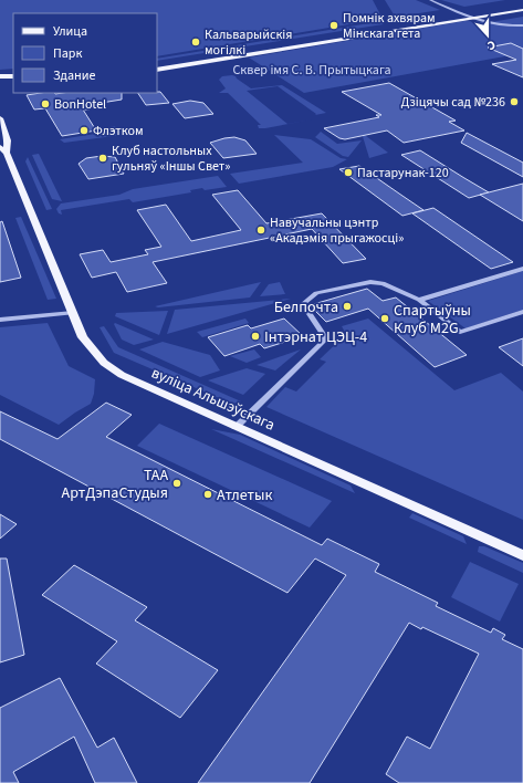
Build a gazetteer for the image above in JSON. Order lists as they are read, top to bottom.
{
  "streets": {
    "main road": ["вуліца Альшэўскага"]
  },
  "parks": ["Сквер імя С. В. Прытыцкага"],
  "places": [
    "Помнік ахвярам Мінскага гета",
    "Кальварыйскія могілкі",
    "Дзіцячы сад №236",
    "BonHotel",
    "Флэтком",
    "Клуб настольных гульняў «Іншы Свет»",
    "Пастарунак-120",
    "Навучальны цэнтр «Акадэмія прыгажосці»",
    "Белпочта",
    "Спартыўны Клуб M2G",
    "Інтэрнат ЦЭЦ-4",
    "ТАА АртДэпаСтудыя",
    "Атлетык"
  ],
  "legend": ["Улица", "Парк", "Здание"],
  "north": "bottom"
}
